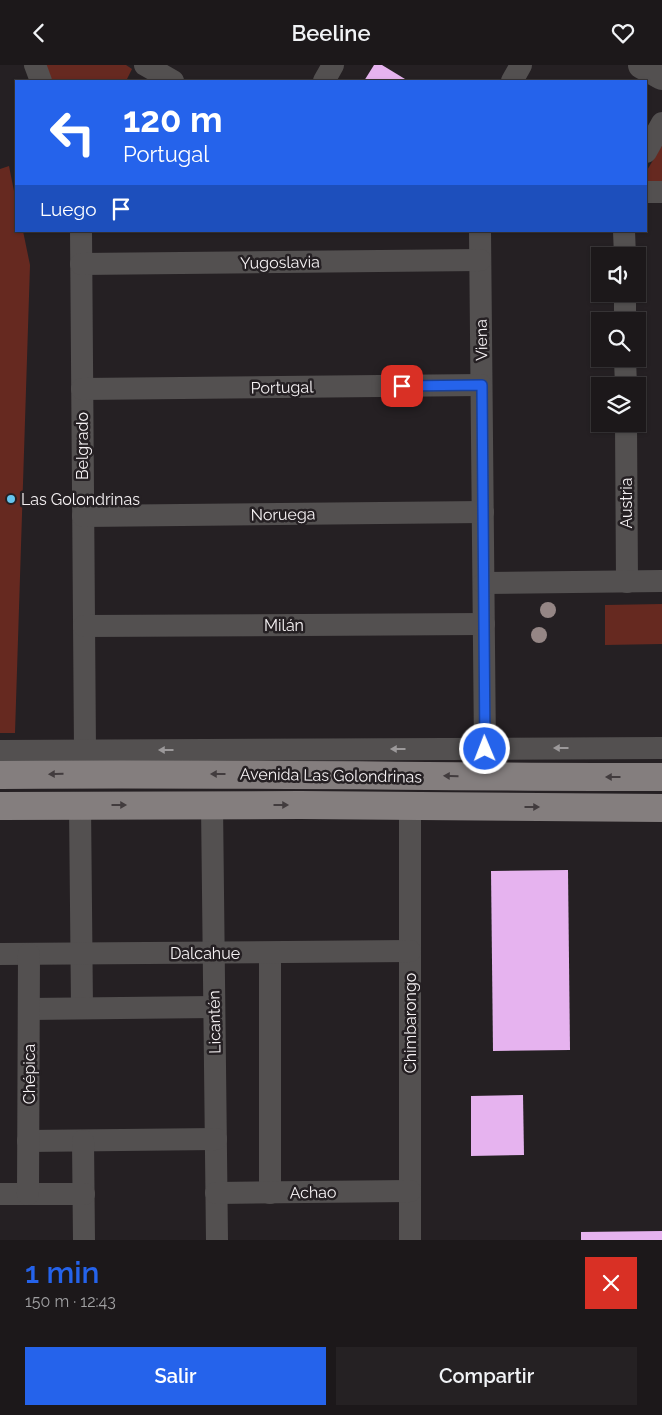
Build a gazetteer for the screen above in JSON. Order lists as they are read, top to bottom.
{
  "streets": {
    "main road": ["Avenida Las Golondrinas"],
    "street": [
      "Yugoslavia",
      "Viena",
      "Portugal",
      "Belgrado",
      "Austria",
      "Noruega",
      "Milán",
      "Dalcahue",
      "Licantén",
      "Chimbarongo",
      "Chépica",
      "Achao"
    ]
  },
  "crossings": [
    ["Yugoslavia", "Viena"],
    ["Yugoslavia", "Belgrado"],
    ["Viena", "Portugal"],
    ["Viena", "Noruega"],
    ["Viena", "Milán"],
    ["Viena", "Avenida Las Golondrinas"],
    ["Portugal", "Belgrado"],
    ["Belgrado", "Noruega"],
    ["Belgrado", "Milán"],
    ["Belgrado", "Avenida Las Golondrinas"],
    ["Avenida Las Golondrinas", "Licantén"],
    ["Avenida Las Golondrinas", "Chimbarongo"],
    ["Dalcahue", "Licantén"],
    ["Dalcahue", "Chimbarongo"],
    ["Dalcahue", "Chépica"],
    ["Licantén", "Achao"],
    ["Chimbarongo", "Achao"]
  ],
  "places": ["Las Golondrinas"],
  "page": {
    "header": "Beeline",
    "turn": ["120 m", "Portugal"],
    "then": "Luego",
    "heading": ["1 min", "150 m · 12:43"],
    "buttons": ["Salir", "Compartir"]
  }
}
